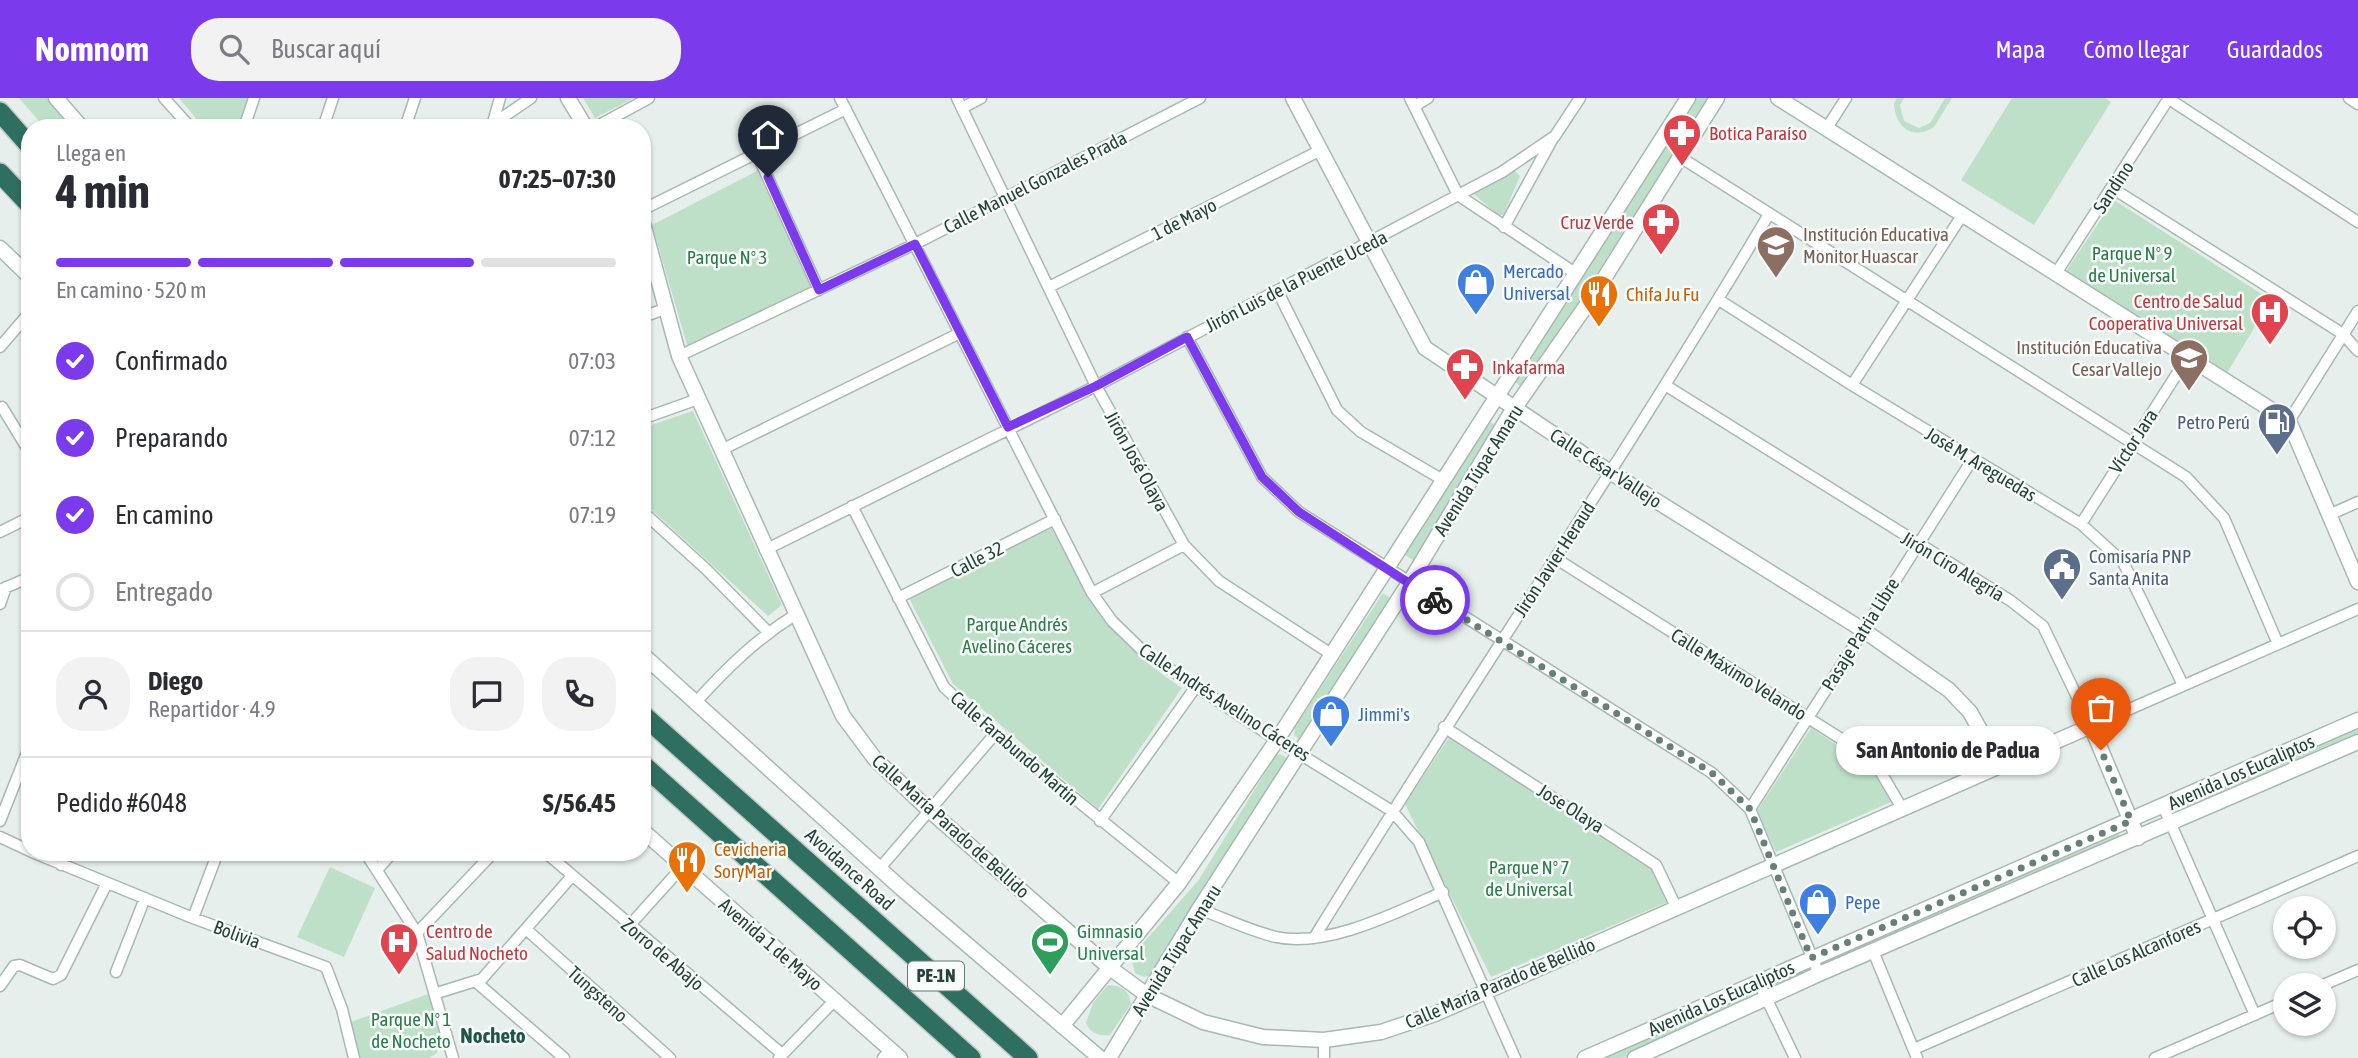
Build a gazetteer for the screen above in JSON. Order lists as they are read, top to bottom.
{
  "streets": {
    "highway": ["Avoidance Road", "PE-1N"],
    "street": [
      "Calle Manuel Gonzales Prada",
      "Sandino",
      "1 de Mayo",
      "Jirón Luis de la Puente Uceda",
      "Víctor Jara",
      "Jirón José Olaya",
      "José M. Areguedas",
      "Calle César Vallejo",
      "Avenida Túpac Amaru",
      "Calle 32",
      "Jirón Javier Heraud",
      "Jirón Ciro Alegría",
      "Pasaje Patria Libre",
      "Calle Máximo Velando",
      "Calle Andrés Avelino Cáceres",
      "Calle Farabundo Martín",
      "Avenida Los Eucaliptos",
      "Jose Olaya",
      "Calle María Parado de Bellido",
      "Bolivia",
      "Avenida 1 de Mayo",
      "Calle Los Alcanfores",
      "Zorro de Abajo",
      "Tungsteno"
    ]
  },
  "crossings": [
    ["Calle Manuel Gonzales Prada", "Jirón José Olaya"],
    ["Calle Manuel Gonzales Prada", "Calle Andrés Avelino Cáceres"],
    ["Calle Manuel Gonzales Prada", "Calle María Parado de Bellido"],
    ["1 de Mayo", "Jirón José Olaya"],
    ["1 de Mayo", "Calle César Vallejo"],
    ["Jirón Luis de la Puente Uceda", "Jirón José Olaya"],
    ["Jirón Luis de la Puente Uceda", "Calle César Vallejo"],
    ["Jirón Luis de la Puente Uceda", "Calle Andrés Avelino Cáceres"],
    ["Jirón Luis de la Puente Uceda", "Calle Farabundo Martín"],
    ["Jirón Luis de la Puente Uceda", "Calle María Parado de Bellido"],
    ["Víctor Jara", "José M. Areguedas"],
    ["Jirón José Olaya", "Avenida Túpac Amaru"],
    ["José M. Areguedas", "Jirón Javier Heraud"],
    ["José M. Areguedas", "Pasaje Patria Libre"],
    ["José M. Areguedas", "Calle María Parado de Bellido"],
    ["Calle César Vallejo", "Avenida Túpac Amaru"],
    ["Calle César Vallejo", "Jirón Javier Heraud"],
    ["Calle César Vallejo", "Pasaje Patria Libre"],
    ["Calle César Vallejo", "Calle María Parado de Bellido"],
    ["Avenida Túpac Amaru", "Calle Andrés Avelino Cáceres"],
    ["Avenida Túpac Amaru", "Calle Farabundo Martín"],
    ["Avenida Túpac Amaru", "Calle María Parado de Bellido"],
    ["Calle 32", "Calle Andrés Avelino Cáceres"],
    ["Calle 32", "Calle Farabundo Martín"],
    ["Jirón Javier Heraud", "Jirón Ciro Alegría"],
    ["Jirón Javier Heraud", "Calle Máximo Velando"],
    ["Jirón Javier Heraud", "Calle Andrés Avelino Cáceres"],
    ["Jirón Javier Heraud", "Jose Olaya"],
    ["Jirón Ciro Alegría", "Pasaje Patria Libre"],
    ["Jirón Ciro Alegría", "Avenida Los Eucaliptos"],
    ["Jirón Ciro Alegría", "Calle María Parado de Bellido"],
    ["Pasaje Patria Libre", "Calle Máximo Velando"],
    ["Calle Máximo Velando", "Calle María Parado de Bellido"],
    ["Calle Andrés Avelino Cáceres", "Calle María Parado de Bellido"],
    ["Jose Olaya", "Calle María Parado de Bellido"]
  ],
  "districts": ["Nocheto"],
  "parks": [
    "Parque Nº 9 de Universal",
    "Parque Nº 3",
    "Parque Andrés Avelino Cáceres",
    "Parque Nº 7 de Universal",
    "Parque Nº 1 de Nocheto"
  ],
  "places": {
    "pharmacy": ["Botica Paraíso", "Cruz Verde", "Inkafarma"],
    "school or university": ["Institución Educativa Monitor Huascar", "Institución Educativa Cesar Vallejo"],
    "shop": ["Mercado Universal", "Jimmi's", "Pepe"],
    "restaurant": ["Chifa Ju Fu", "Cevicheria SoryMar"],
    "hospital": ["Centro de Salud Cooperativa Universal", "Centro de Salud Nocheto"],
    "fuel station": ["Petro Perú"],
    "public building": ["Comisaría PNP Santa Anita"],
    "other": ["San Antonio de Padua"],
    "sports": ["Gimnasio Universal"]
  },
  "page": {
    "header": "Nomnom",
    "search": "Buscar aquí",
    "nav": ["Mapa", "Cómo llegar", "Guardados"],
    "heading": ["4 min", "Llega en", "07:25–07:30"],
    "panel": [
      "Diego",
      "Repartidor · 4.9",
      "Pedido #6048",
      "S/56.45"
    ],
    "bar": "En camino · 520 m",
    "list": [
      ["Confirmado", "07:03"],
      ["Preparando", "07:12"],
      ["En camino", "07:19"],
      "Entregado"
    ],
    "bubble": "San Antonio de Padua"
  }
}
